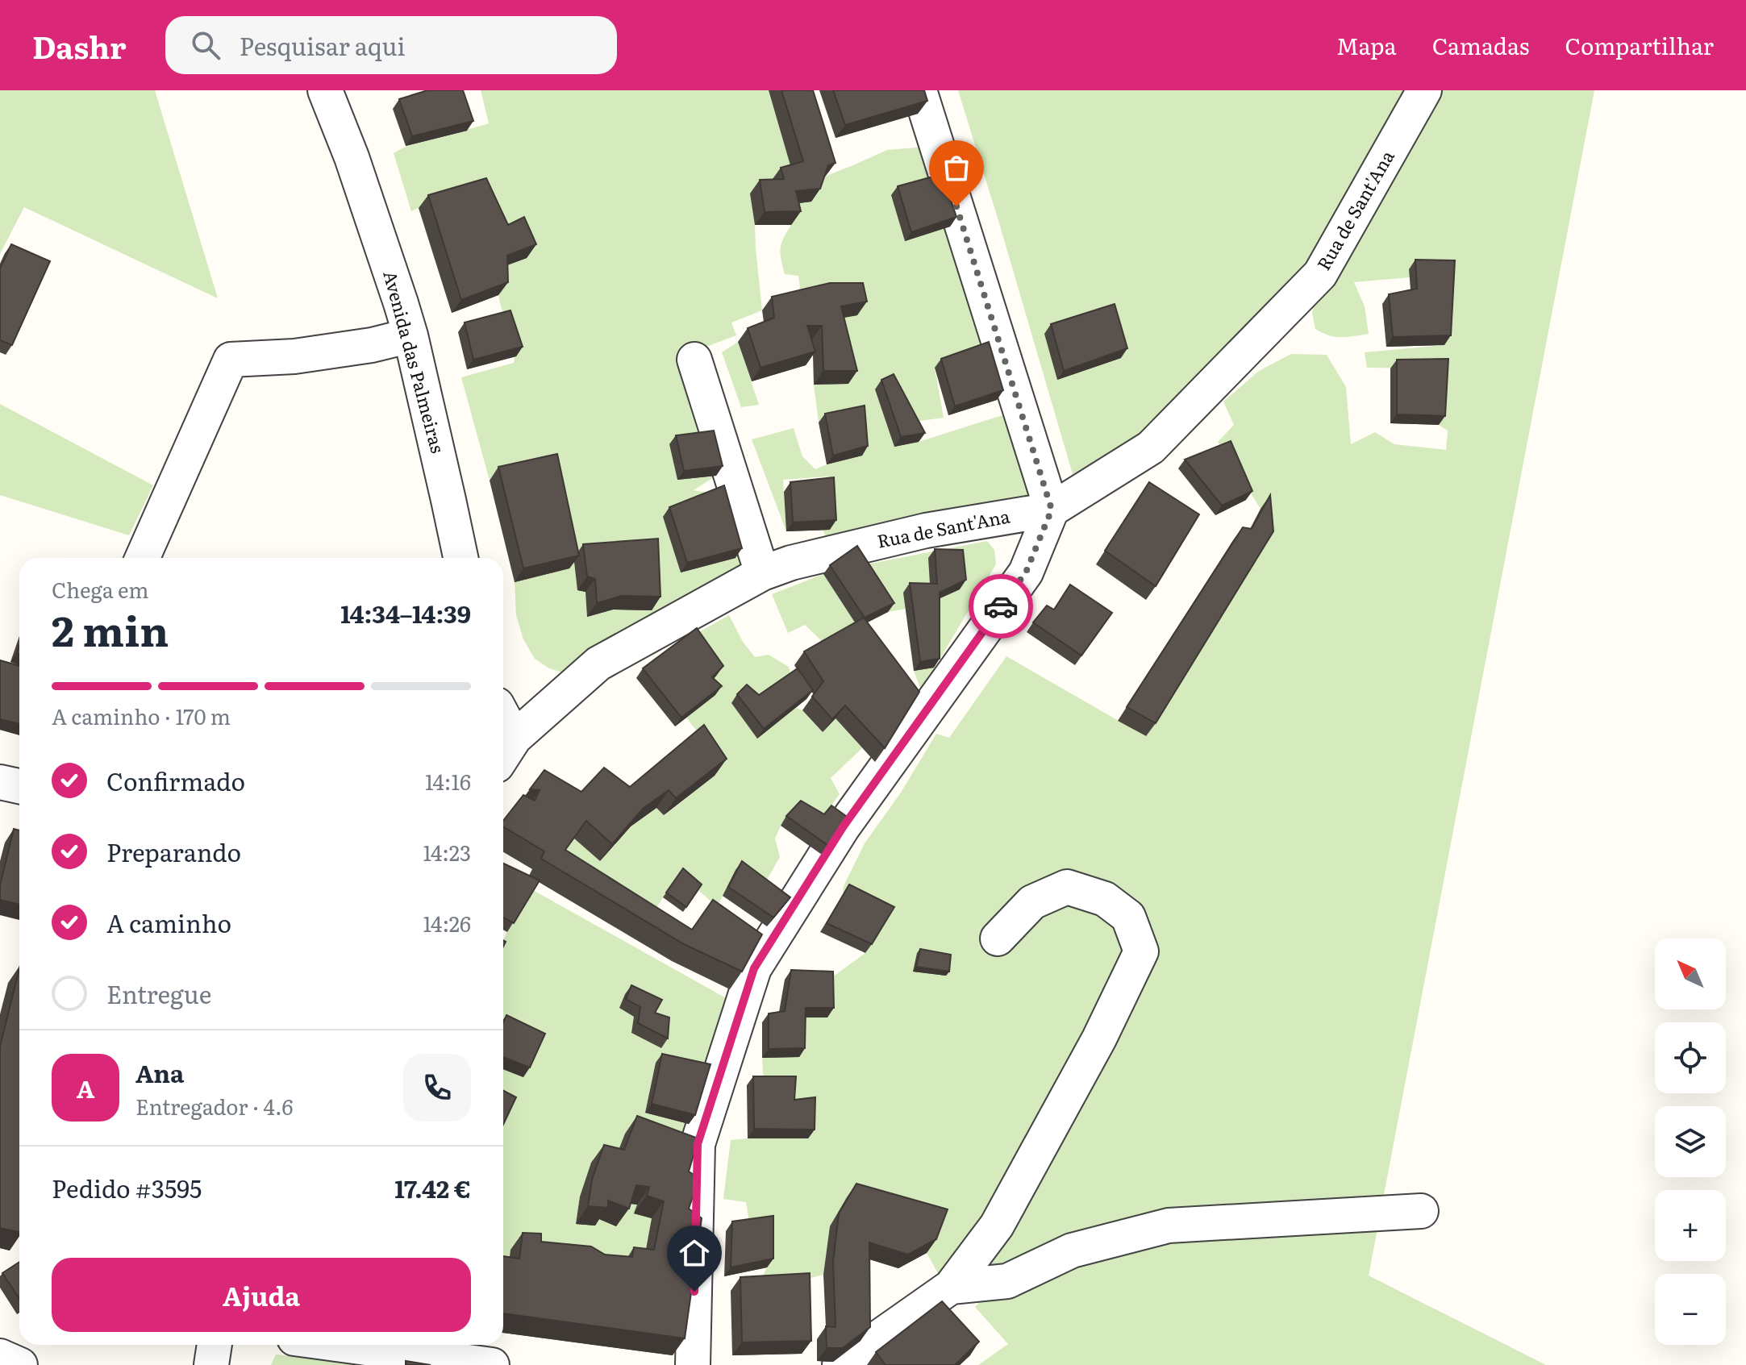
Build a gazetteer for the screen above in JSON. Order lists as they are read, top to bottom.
{
  "streets": {
    "street": ["Rua de Sant'Ana", "Avenida das Palmeiras"]
  },
  "north": "top left",
  "page": {
    "header": "Dashr",
    "search": "Pesquisar aqui",
    "nav": ["Mapa", "Camadas", "Compartilhar"],
    "heading": ["2 min", "Chega em", "14:34–14:39"],
    "panel": [
      "Ana",
      "Entregador · 4.6",
      "Pedido #3595",
      "17.42 €"
    ],
    "bar": "A caminho · 170 m",
    "list": [
      ["Confirmado", "14:16"],
      ["Preparando", "14:23"],
      ["A caminho", "14:26"],
      "Entregue"
    ],
    "map_buttons": ["+", "−"],
    "round": "A",
    "buttons": "Ajuda"
  }
}
